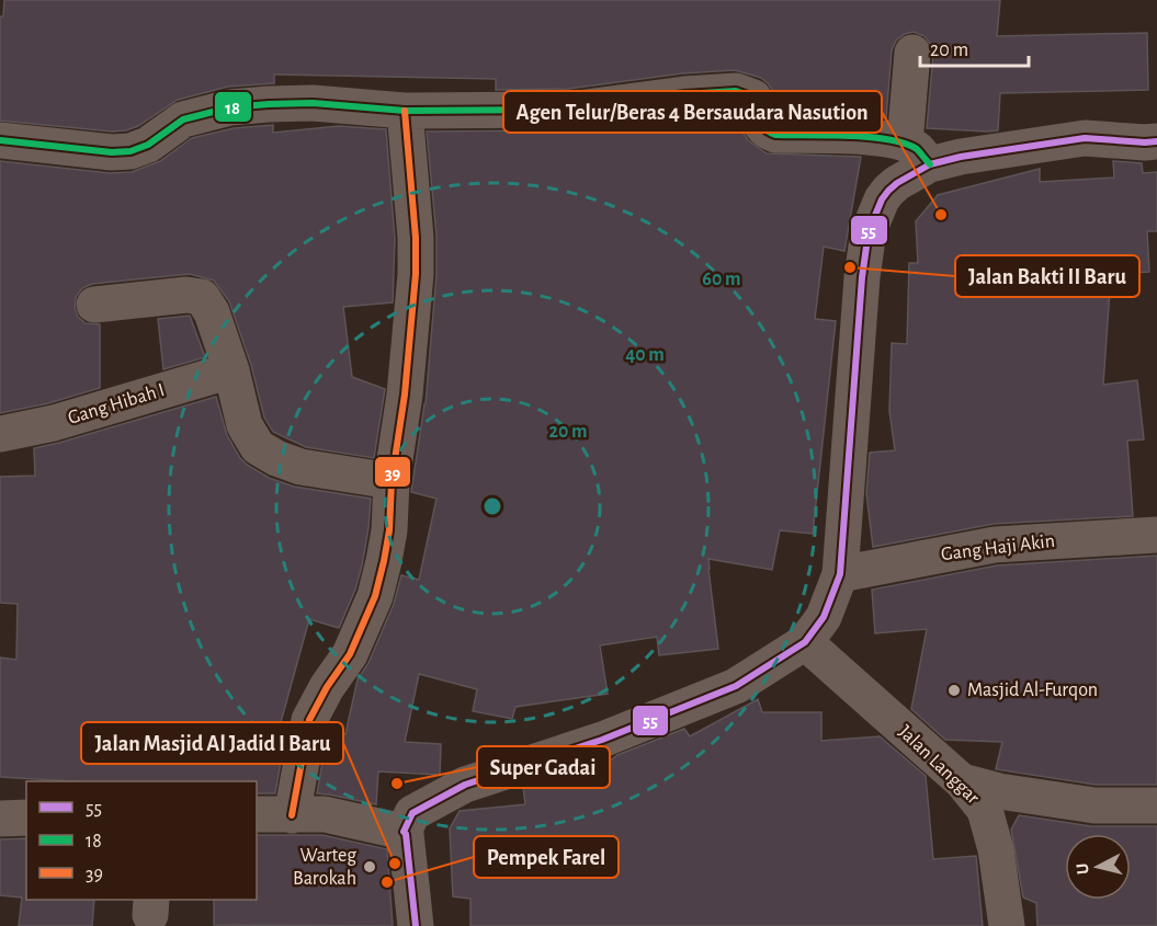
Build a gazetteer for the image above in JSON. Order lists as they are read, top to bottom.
{
  "streets": {
    "street": ["Gang Hibah I", "Gang Haji Akin", "Jalan Langgar"]
  },
  "places": [
    "Agen Telur/Beras 4 Bersaudara Nasution",
    "Jalan Bakti II Baru",
    "Masjid Al-Furqon",
    "Super Gadai",
    "Jalan Masjid Al Jadid I Baru",
    "Warteg Barokah",
    "Pempek Farel"
  ],
  "lines": ["transit line 18", "transit line 39", "transit line 55"],
  "legend": ["55", "18", "39"],
  "scale_bar": "20 m",
  "north": "left",
  "rings": ["60 m", "40 m", "20 m"]
}
